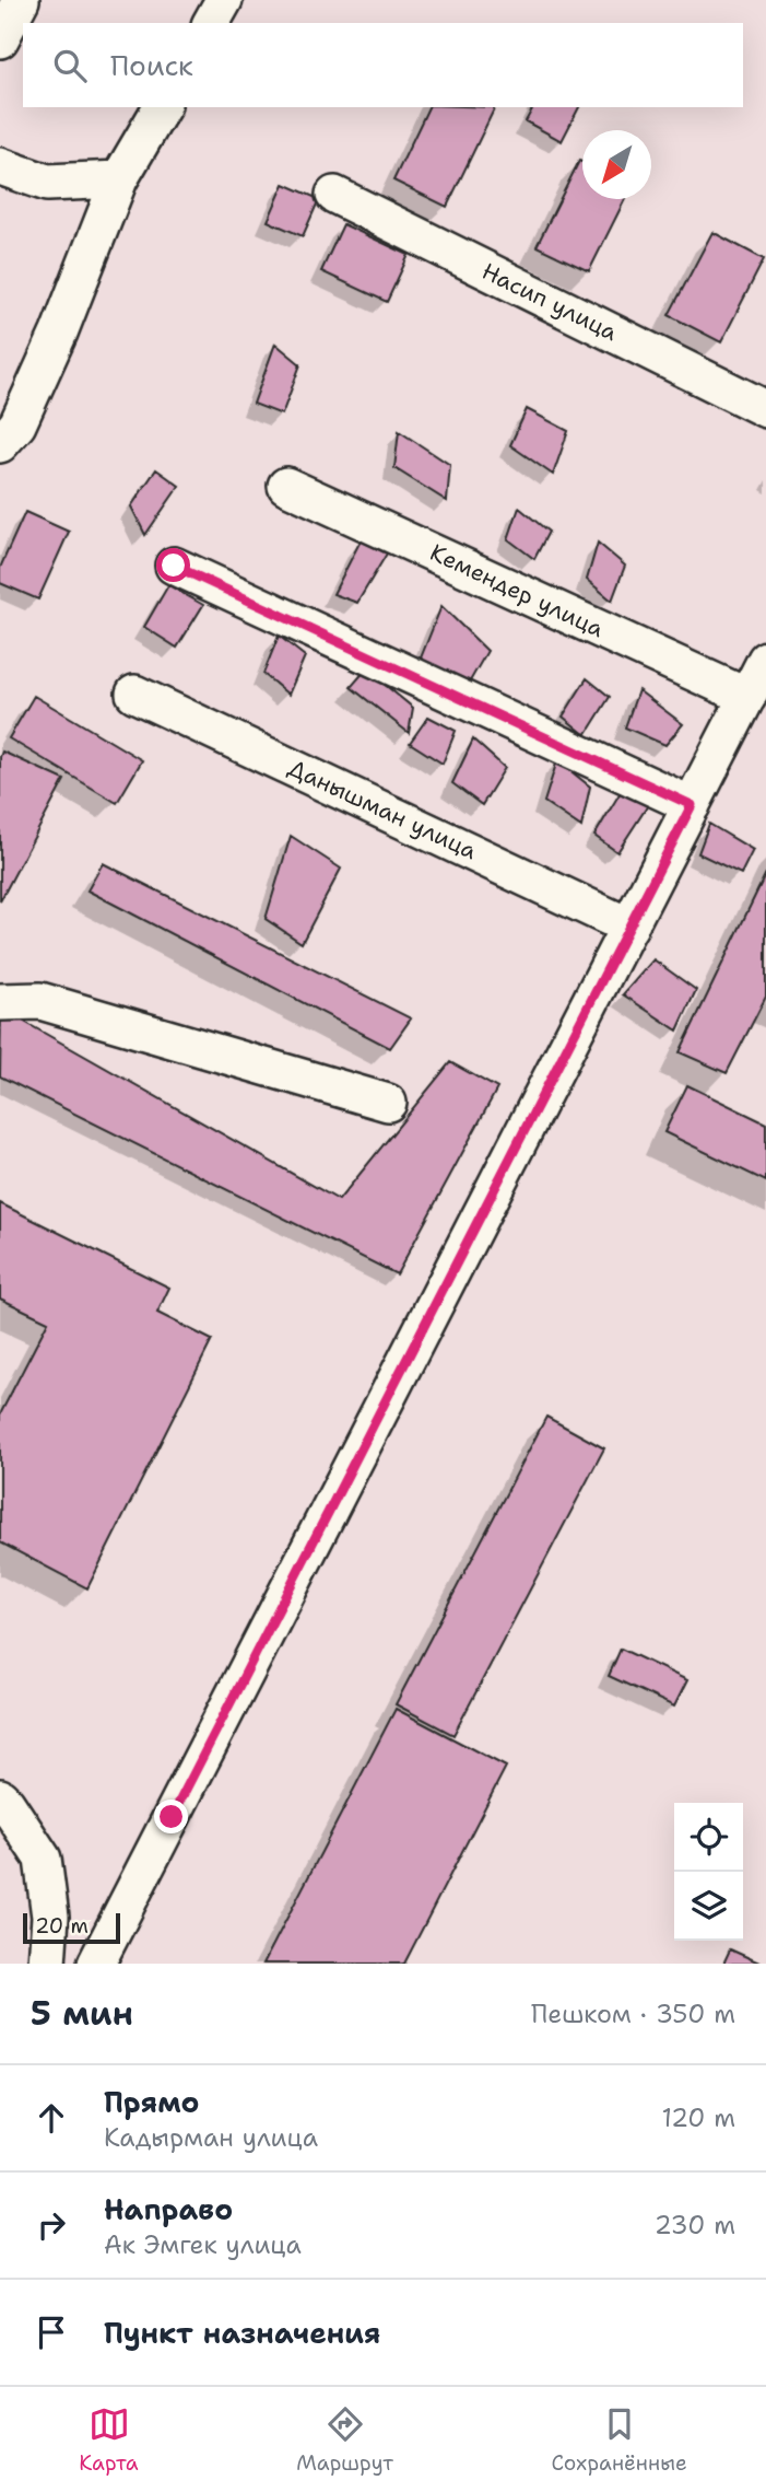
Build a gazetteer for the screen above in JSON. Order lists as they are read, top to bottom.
{
  "streets": {
    "street": ["Насип улица", "Кемендер улица", "Данышман улица"]
  },
  "scale_bar": "20 m",
  "north": "bottom left",
  "page": {
    "search": "Поиск",
    "scale": "20 m",
    "heading": ["5 мин", "Пешком · 350 m"],
    "list": [
      ["Прямо", "Кадырман улица", "120 m"],
      ["Направо", "Ак Эмгек улица", "230 m"],
      "Пункт назначения"
    ],
    "nav": ["Карта", "Маршрут", "Сохранённые"]
  }
}
